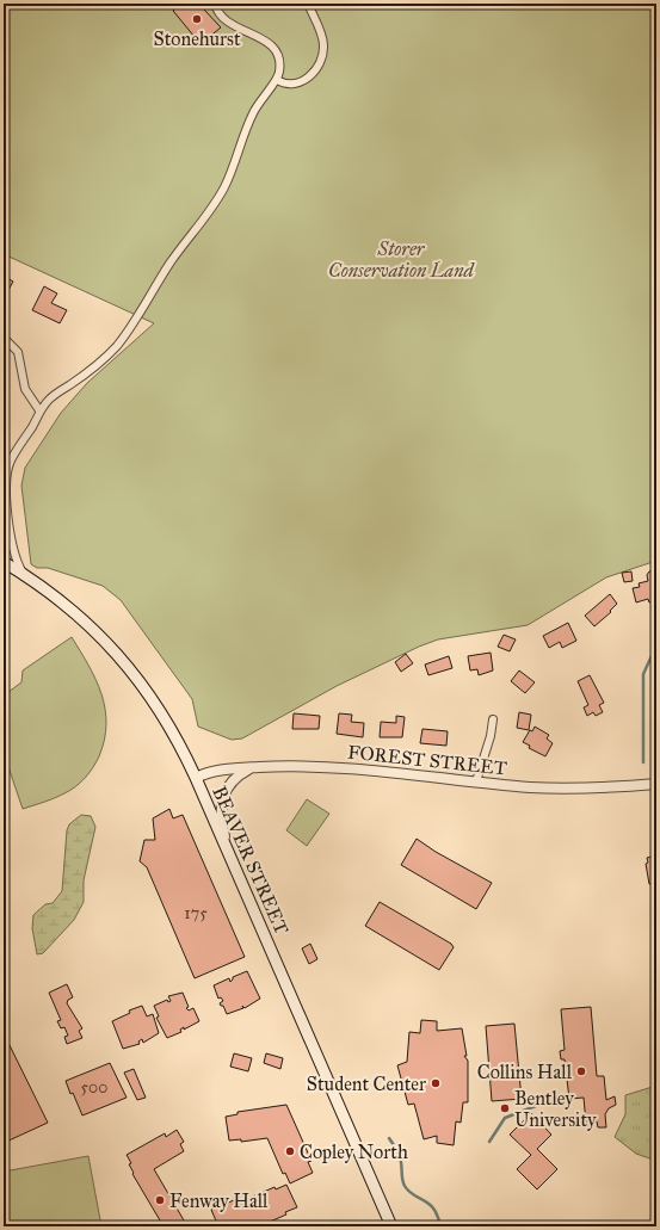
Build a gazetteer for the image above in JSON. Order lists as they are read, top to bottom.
{
  "streets": {
    "main road": ["BEAVER STREET"],
    "street": ["FOREST STREET"]
  },
  "crossings": [
    ["FOREST STREET", "BEAVER STREET"]
  ],
  "parks": ["Storer Conservation Land"],
  "places": [
    "Stonehurst",
    "Collins Hall",
    "Student Center",
    "Bentley University",
    "Copley North",
    "Fenway Hall"
  ],
  "house_numbers": ["175", "500"]
}
